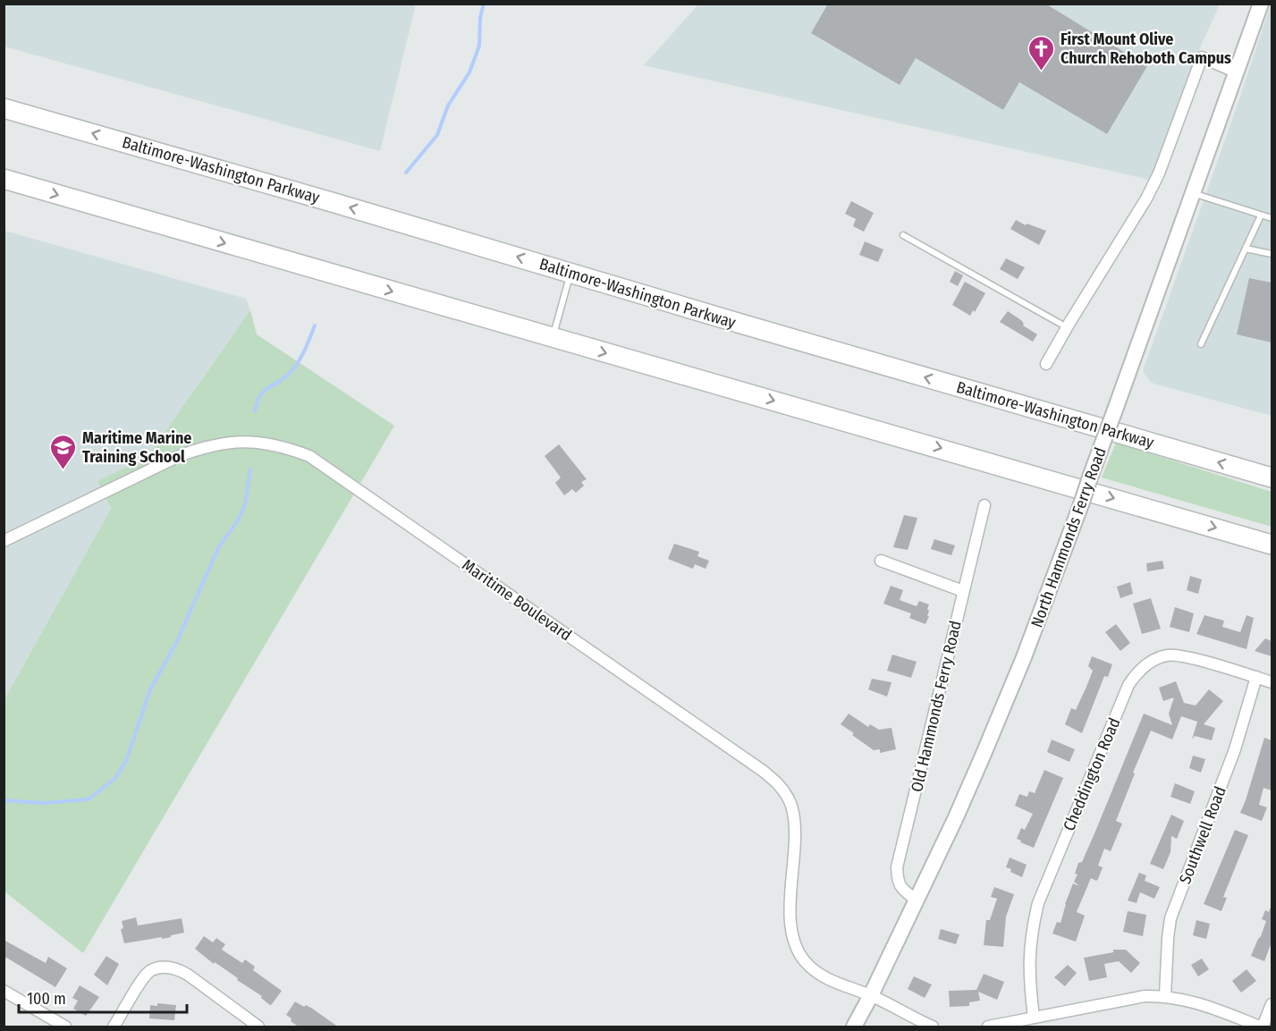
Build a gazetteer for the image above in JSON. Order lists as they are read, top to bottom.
{
  "streets": {
    "highway": ["Baltimore-Washington Parkway"],
    "street": [
      "North Hammonds Ferry Road",
      "Maritime Boulevard",
      "Old Hammonds Ferry Road",
      "Cheddington Road",
      "Southwell Road"
    ]
  },
  "crossings": [
    ["North Hammonds Ferry Road", "Maritime Boulevard"],
    ["North Hammonds Ferry Road", "Old Hammonds Ferry Road"],
    ["Cheddington Road", "Southwell Road"]
  ],
  "places": {
    "church": ["First Mount Olive Church Rehoboth Campus"],
    "school or university": ["Maritime Marine Training School"]
  },
  "scale_bar": "100 m"
}
